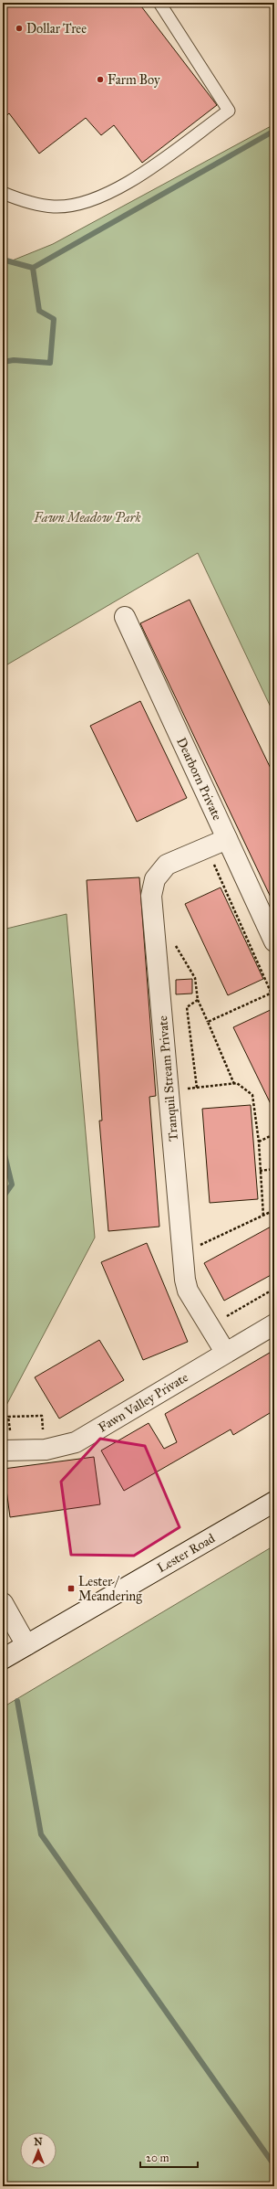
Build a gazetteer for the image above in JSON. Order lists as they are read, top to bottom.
{
  "streets": {
    "street": [
      "Dearborn Private",
      "Tranquil Stream Private",
      "Fawn Valley Private",
      "Lester Road"
    ]
  },
  "crossings": [
    ["Dearborn Private", "Tranquil Stream Private"],
    ["Tranquil Stream Private", "Fawn Valley Private"]
  ],
  "parks": ["Fawn Meadow Park"],
  "places": {
    "other": ["Dollar Tree", "Farm Boy"],
    "transit": ["Lester / Meandering"]
  },
  "scale_bar": "20 m",
  "north": "top"
}
